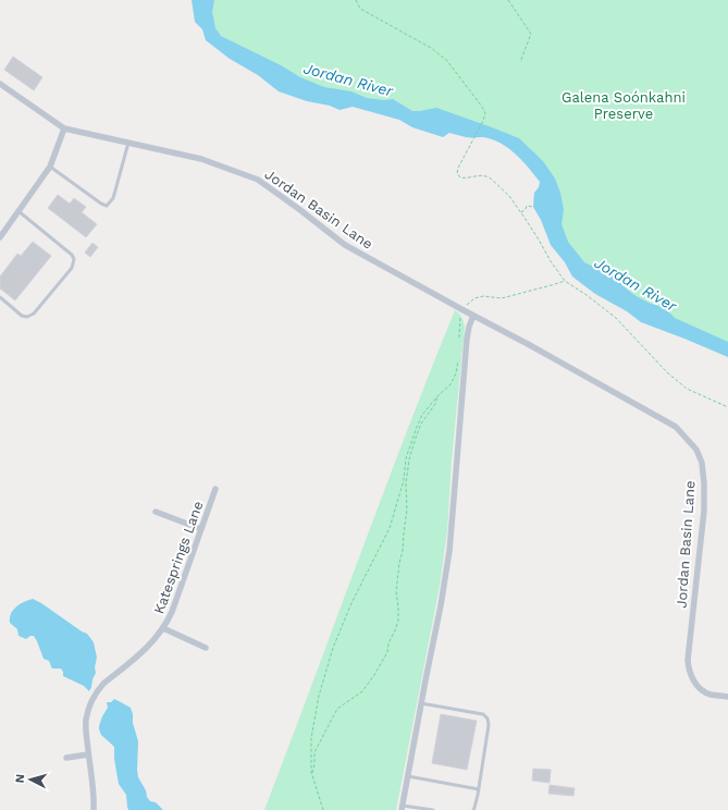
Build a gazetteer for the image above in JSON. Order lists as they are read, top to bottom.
{
  "streets": {
    "street": ["Jordan Basin Lane", "Katesprings Lane"]
  },
  "water": ["Jordan River"],
  "parks": ["Galena Soónkahni Preserve"],
  "north": "left"
}
